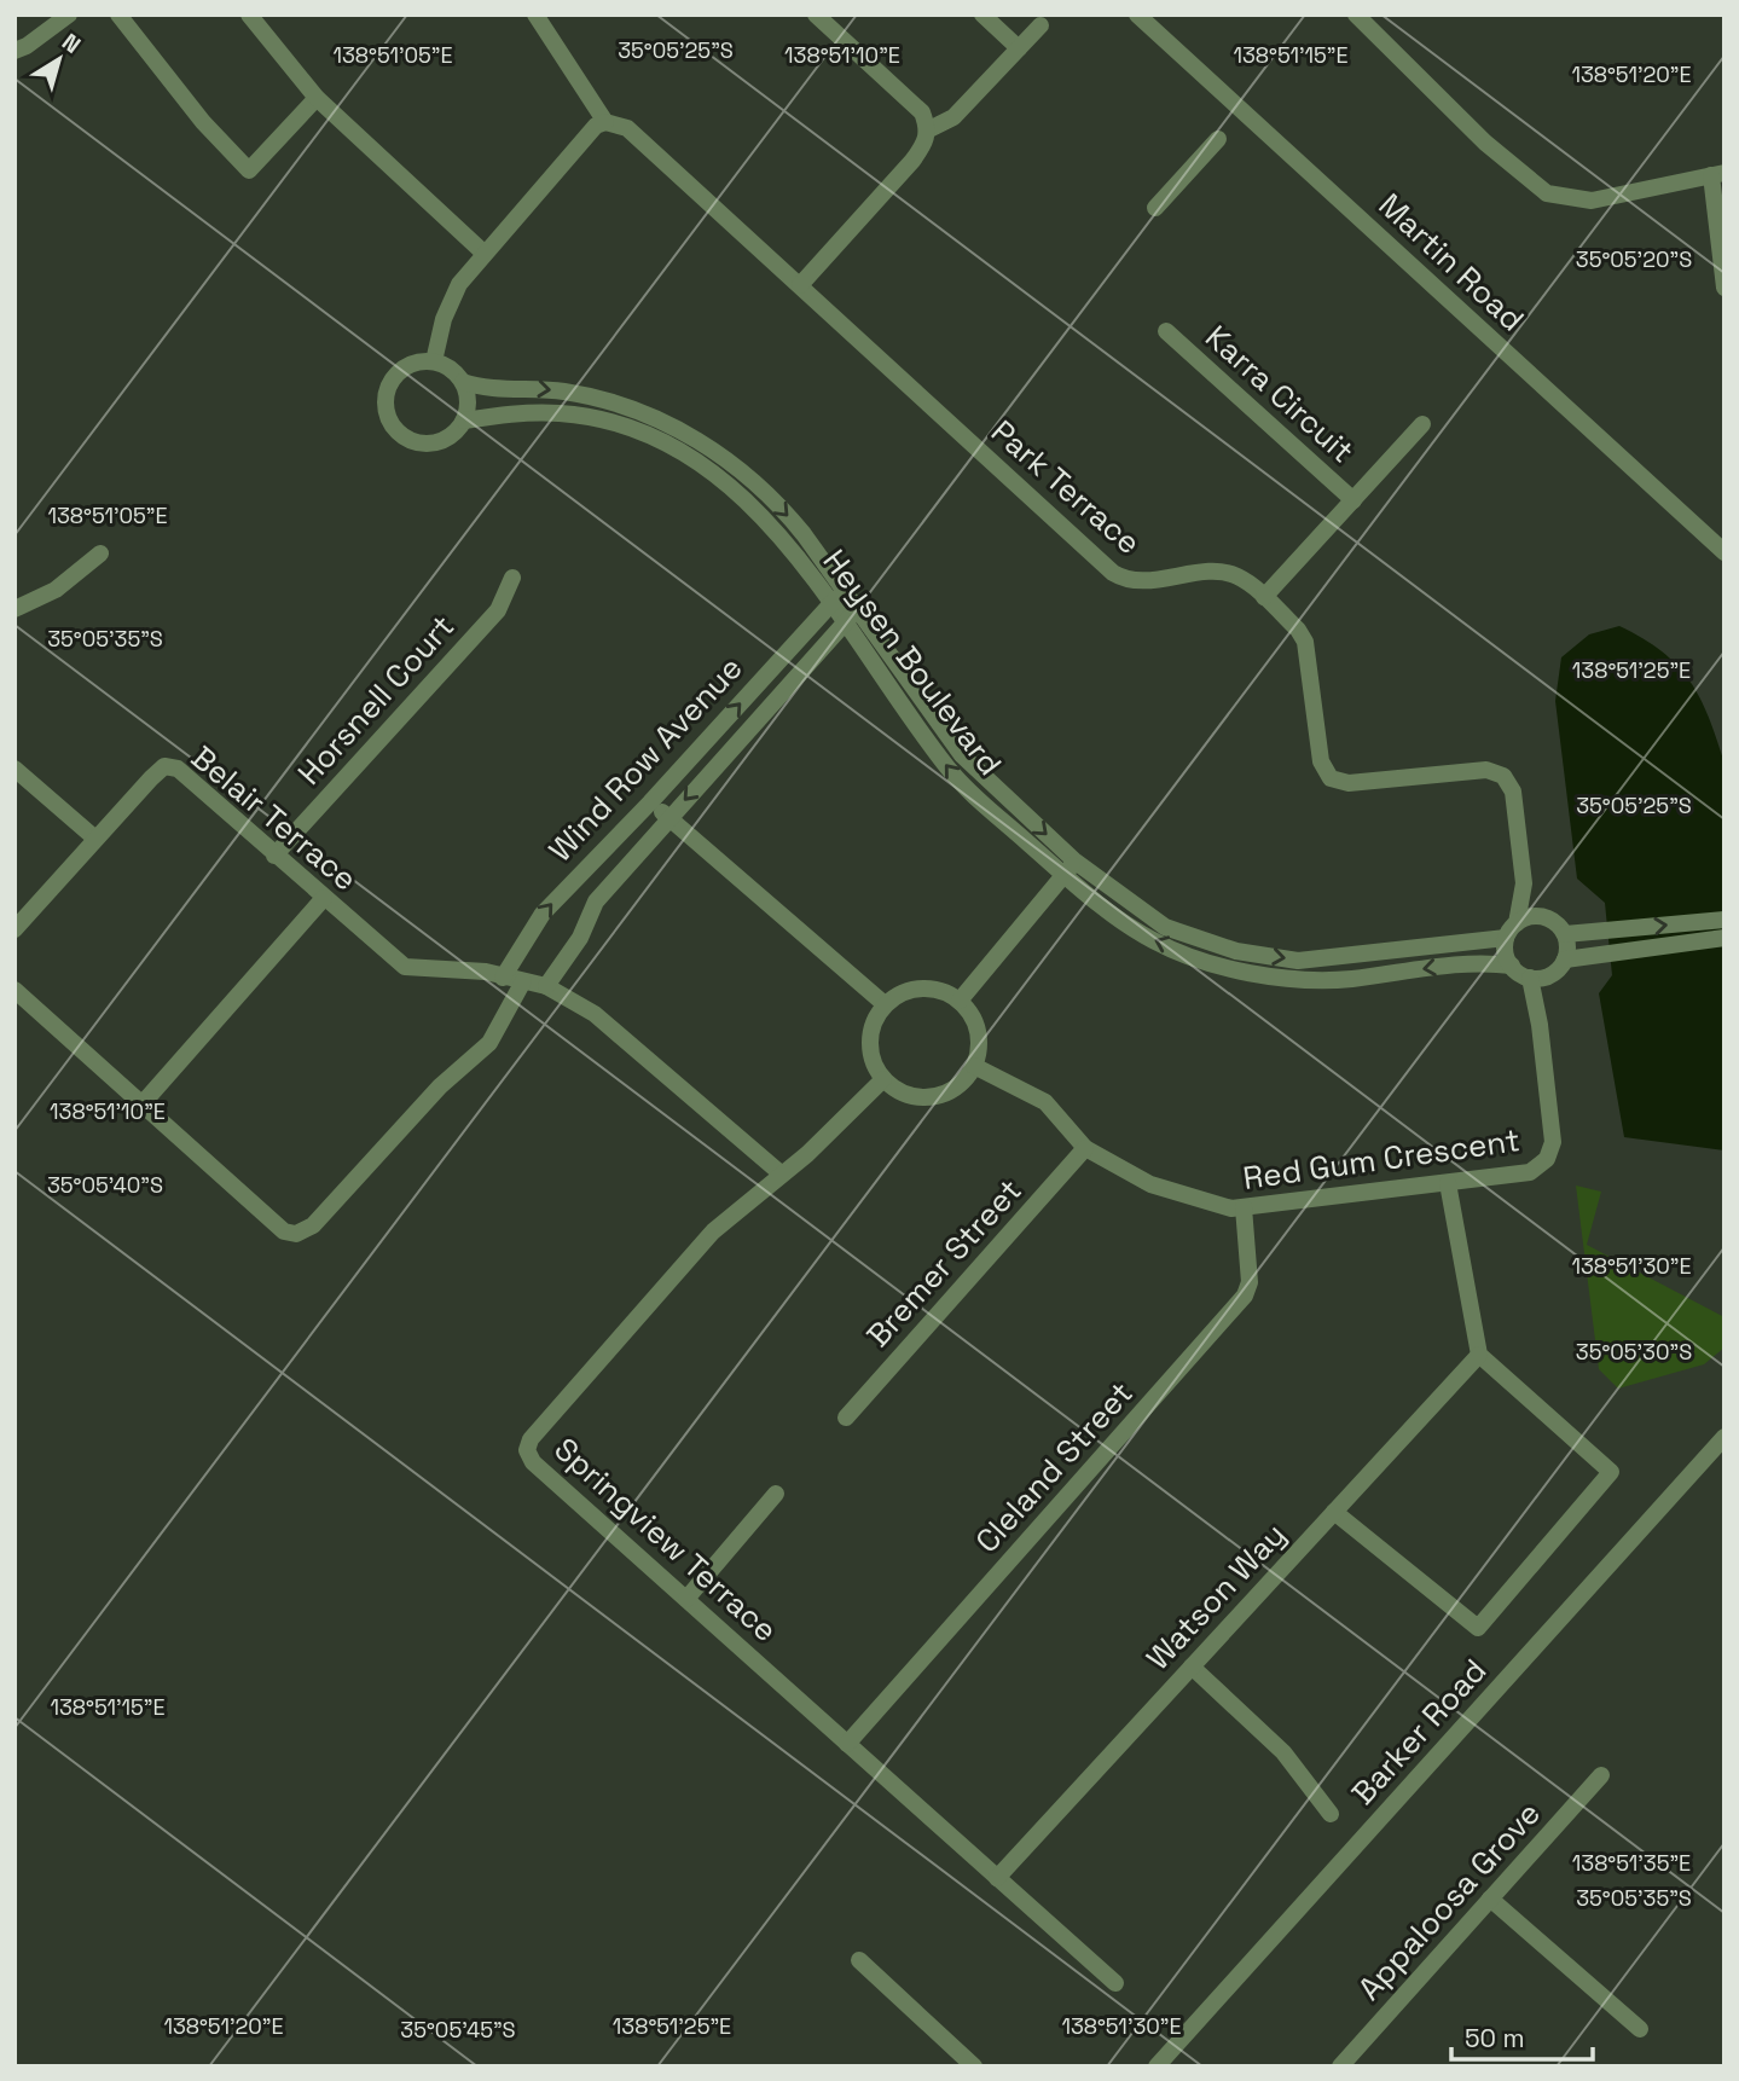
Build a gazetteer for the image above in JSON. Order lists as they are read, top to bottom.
{
  "streets": {
    "street": [
      "Martin Road",
      "Karra Circuit",
      "Park Terrace",
      "Heysen Boulevard",
      "Horsnell Court",
      "Wind Row Avenue",
      "Belair Terrace",
      "Red Gum Crescent",
      "Bremer Street",
      "Cleland Street",
      "Springview Terrace",
      "Watson Way",
      "Barker Road",
      "Appaloosa Grove"
    ]
  },
  "crossings": [
    ["Heysen Boulevard", "Wind Row Avenue"],
    ["Heysen Boulevard", "Red Gum Crescent"],
    ["Horsnell Court", "Belair Terrace"],
    ["Wind Row Avenue", "Belair Terrace"],
    ["Belair Terrace", "Springview Terrace"],
    ["Red Gum Crescent", "Bremer Street"],
    ["Red Gum Crescent", "Cleland Street"],
    ["Red Gum Crescent", "Springview Terrace"],
    ["Cleland Street", "Springview Terrace"],
    ["Springview Terrace", "Watson Way"]
  ],
  "scale_bar": "50 m",
  "north": "top right",
  "coordinates": [
    "35°05'25\"S",
    "138°51'05\"E",
    "138°51'10\"E",
    "138°51'15\"E",
    "138°51'20\"E",
    "35°05'20\"S",
    "35°05'35\"S",
    "138°51'25\"E",
    "35°05'40\"S",
    "138°51'30\"E",
    "35°05'30\"S",
    "138°51'35\"E",
    "35°05'45\"S"
  ]
}
